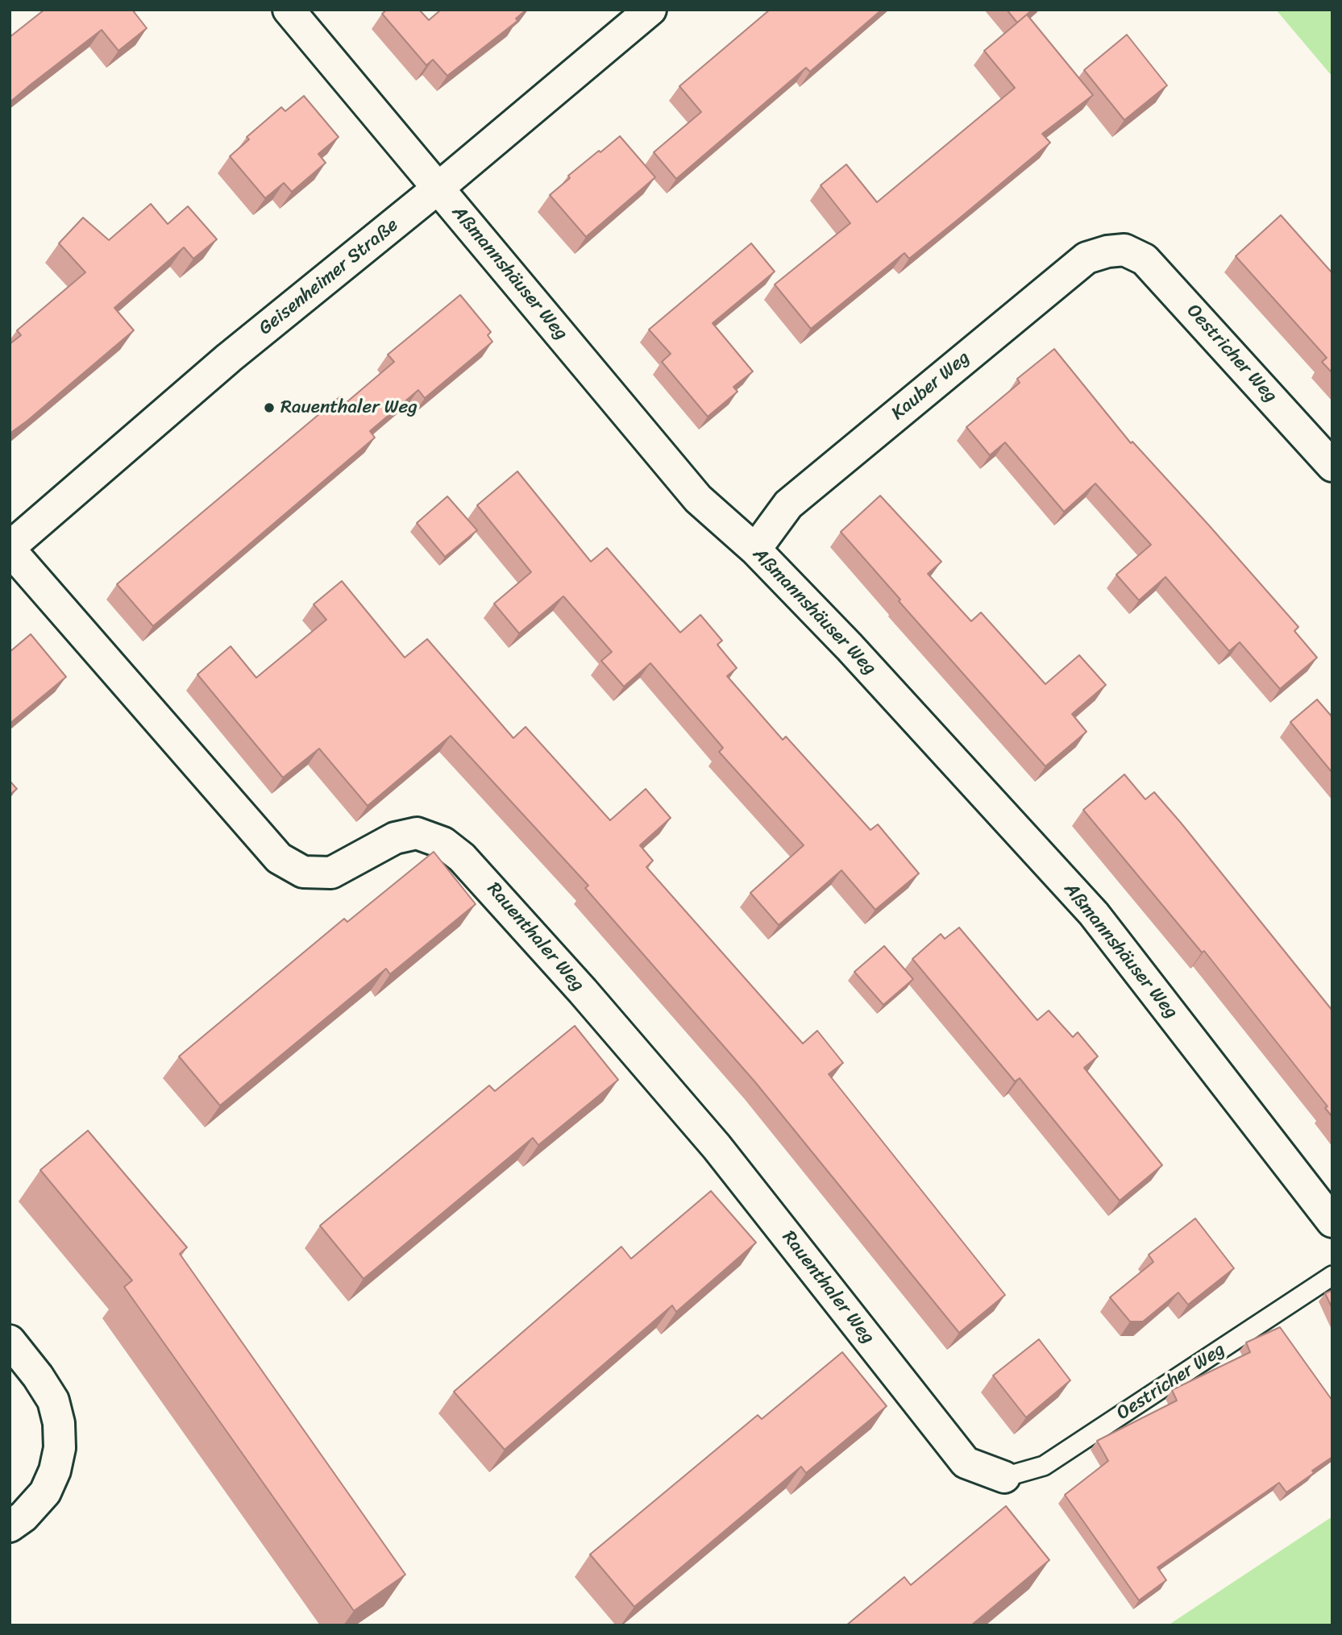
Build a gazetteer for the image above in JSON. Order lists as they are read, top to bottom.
{
  "streets": {
    "street": [
      "Aßmannshäuser Weg",
      "Geisenheimer Straße",
      "Oestricher Weg",
      "Kauber Weg",
      "Rauenthaler Weg"
    ]
  },
  "crossings": [
    ["Aßmannshäuser Weg", "Geisenheimer Straße"],
    ["Aßmannshäuser Weg", "Kauber Weg"],
    ["Geisenheimer Straße", "Rauenthaler Weg"],
    ["Oestricher Weg", "Kauber Weg"],
    ["Oestricher Weg", "Rauenthaler Weg"]
  ],
  "places": ["Rauenthaler Weg"]
}
